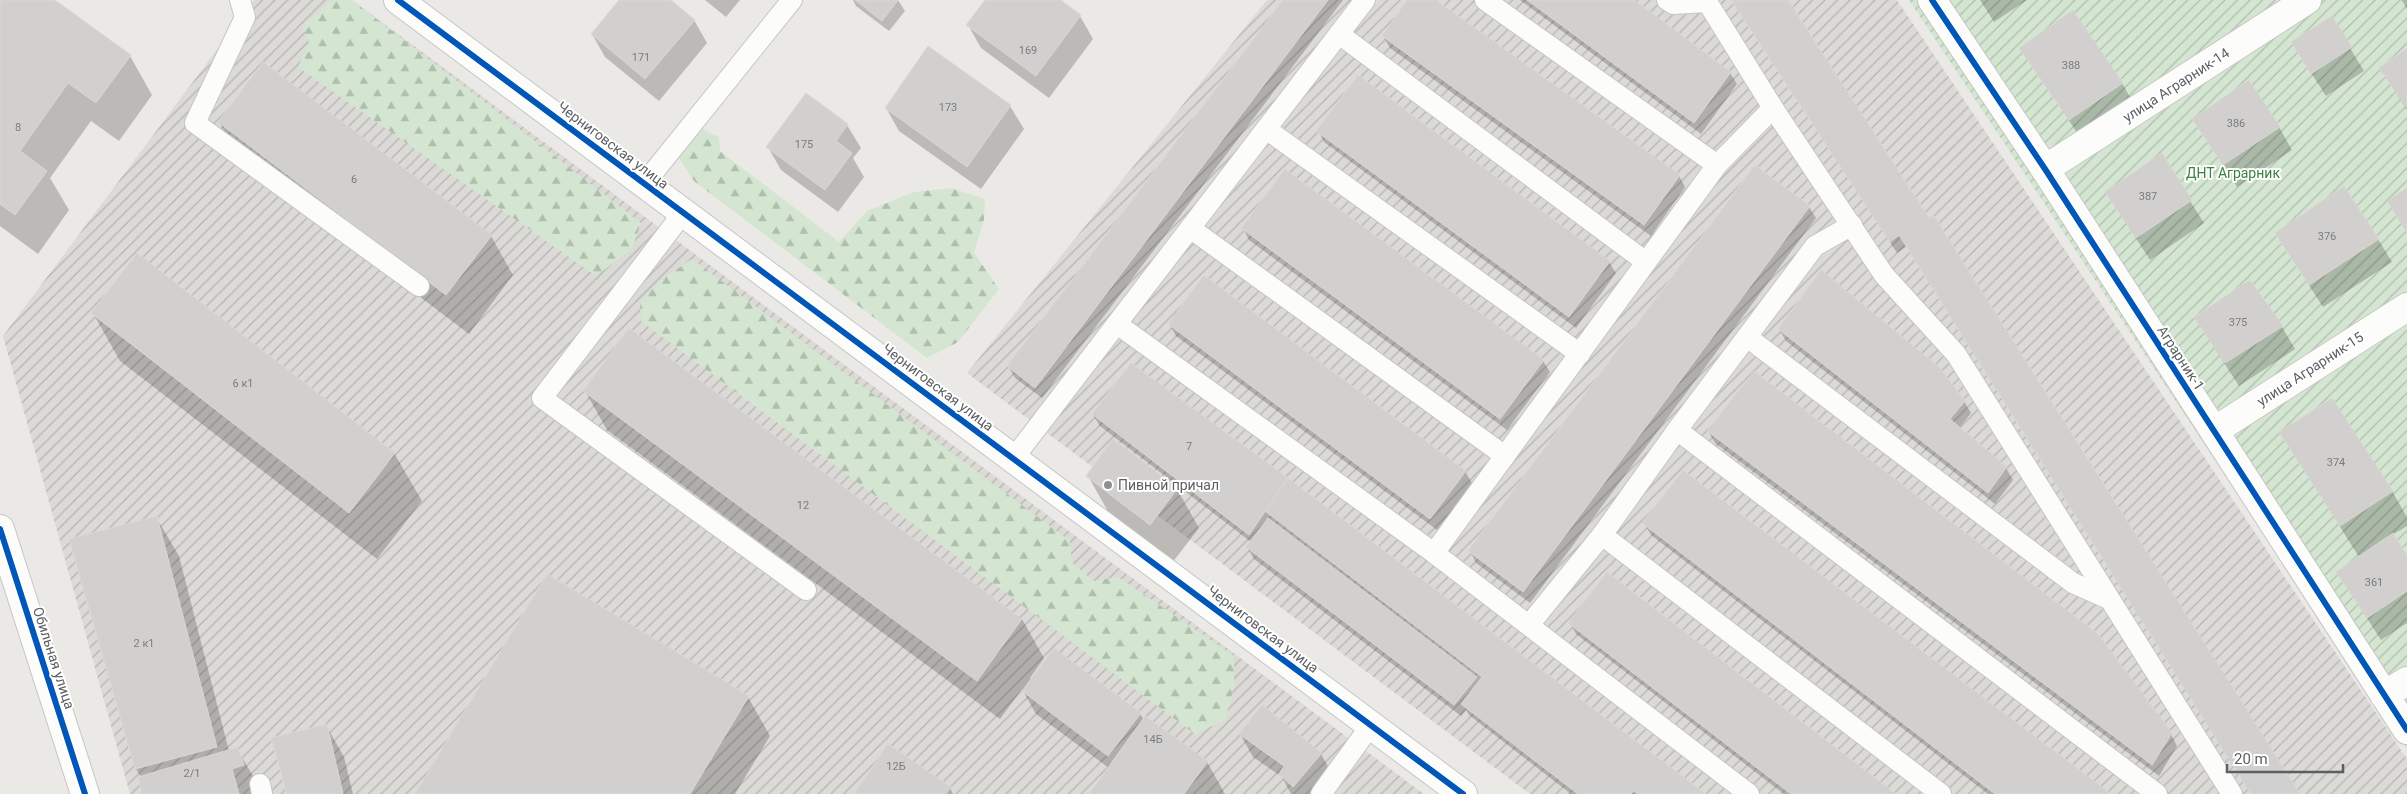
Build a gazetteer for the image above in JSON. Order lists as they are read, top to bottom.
{
  "streets": {
    "street": [
      "улица Аграрник-14",
      "Черниговская улица",
      "Аграрник-1",
      "улица Аграрник-15",
      "Обильная улица"
    ]
  },
  "crossings": [
    ["улица Аграрник-14", "Аграрник-1"],
    ["Аграрник-1", "улица Аграрник-15"]
  ],
  "parks": ["ДНТ Аграрник"],
  "places": ["Пивной причал"],
  "house_numbers": [
    "169",
    "171",
    "388",
    "173",
    "386",
    "8",
    "175",
    "6",
    "387",
    "376",
    "375",
    "6 к1",
    "7",
    "374",
    "12",
    "361",
    "2 к1",
    "14Б",
    "12Б",
    "2/1"
  ],
  "scale_bar": "20 m"
}
